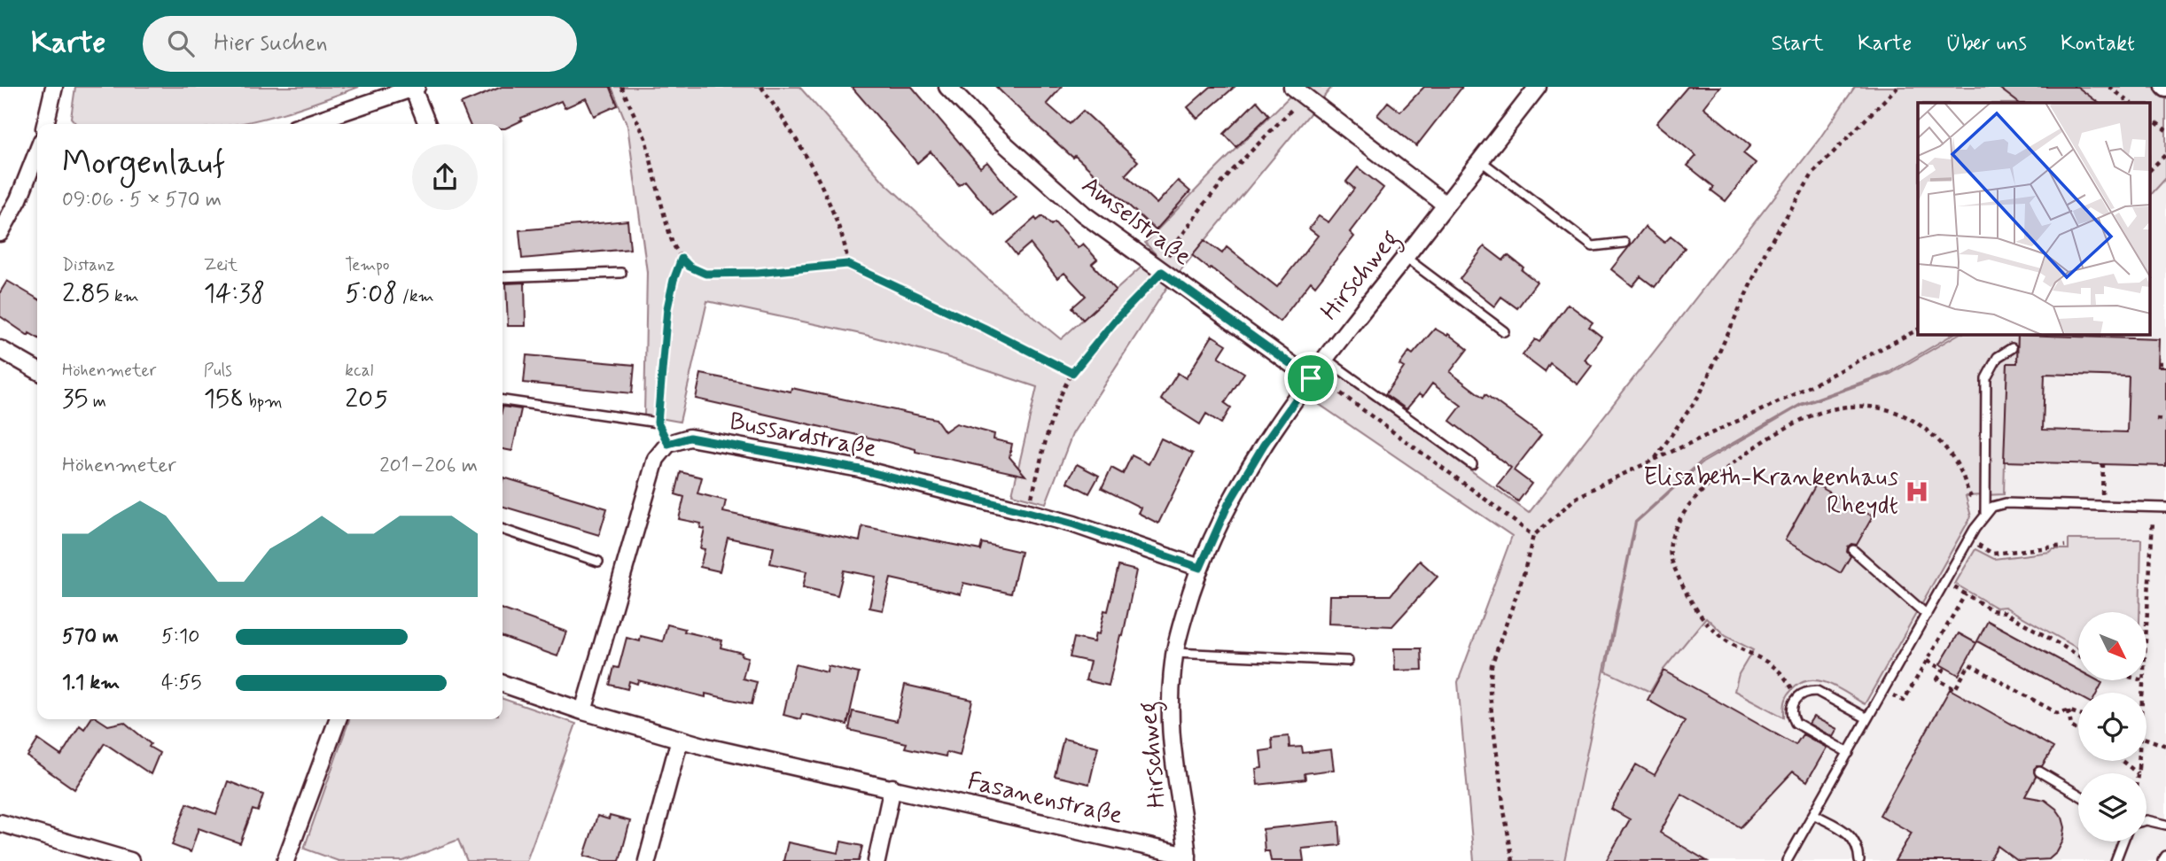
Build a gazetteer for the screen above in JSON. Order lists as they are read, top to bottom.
{
  "streets": {
    "street": [
      "Amselstraße",
      "Hirschweg",
      "Bussardstraße",
      "Fasanenstraße"
    ]
  },
  "crossings": [
    ["Amselstraße", "Hirschweg"],
    ["Hirschweg", "Bussardstraße"],
    ["Hirschweg", "Fasanenstraße"],
    ["Bussardstraße", "Fasanenstraße"]
  ],
  "places": {
    "hospital": ["Elisabeth-Krankenhaus Rheydt"]
  },
  "north": "bottom right",
  "page": {
    "header": "Karte",
    "search": "Hier suchen",
    "nav": [
      "Start",
      "Karte",
      "Über uns",
      "Kontakt"
    ],
    "heading": ["Morgenlauf", "09:06 · 5 × 570 m"],
    "stats": [
      ["Distanz", "2.85 km"],
      ["Zeit", "14:38"],
      ["Tempo", "5:08 /km"],
      ["Höhenmeter", "35 m"],
      ["Puls", "158 bpm"],
      ["kcal", "205"]
    ],
    "chart": ["Höhenmeter", "201–206 m"],
    "list": [
      {
        "name": "570 m",
        "note": "5:10"
      },
      {
        "name": "1.1 km",
        "note": "4:55"
      }
    ]
  }
}
